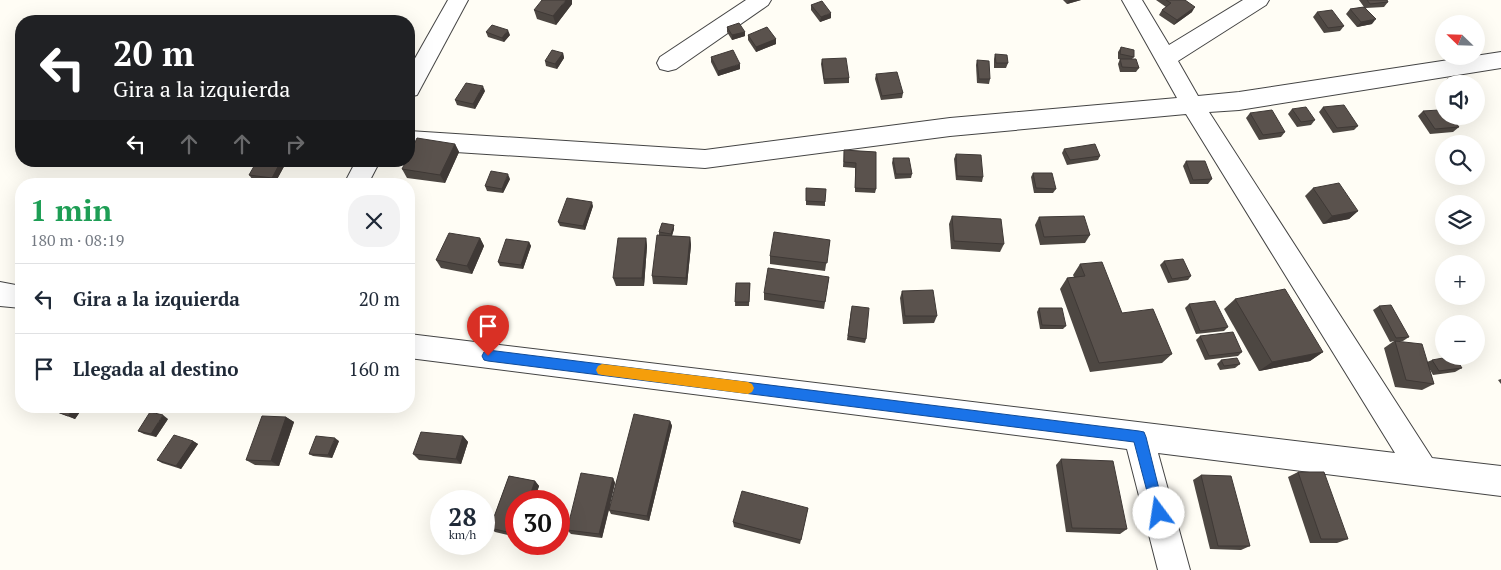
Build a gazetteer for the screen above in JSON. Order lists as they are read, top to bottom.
{
  "north": "top left",
  "page": {
    "map_buttons": ["+", "−"],
    "turn": ["20 m", "Gira a la izquierda"],
    "heading": ["1 min", "180 m · 08:19"],
    "list": [
      {
        "name": "Gira a la izquierda",
        "value": "20 m"
      },
      {
        "name": "Llegada al destino",
        "value": "160 m"
      }
    ],
    "speed": "28 km/h",
    "limit": "30"
  }
}
